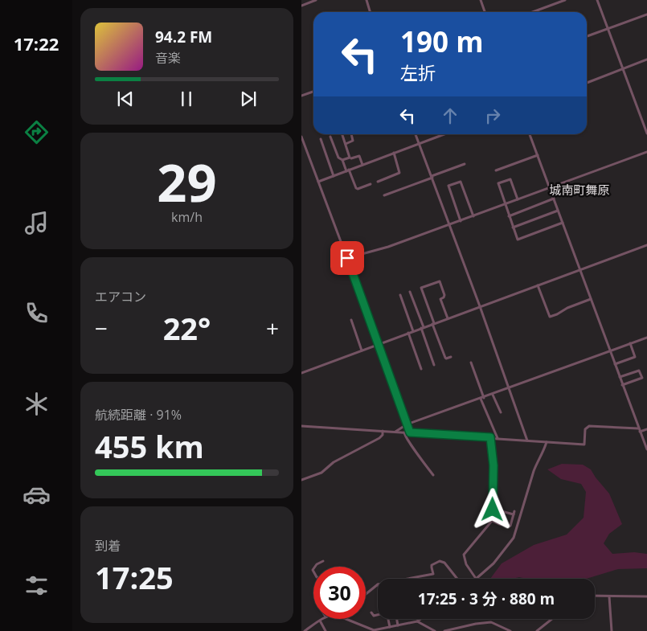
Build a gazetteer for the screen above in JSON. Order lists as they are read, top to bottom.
{
  "districts": ["城南町舞原"],
  "page": {
    "tabs": "17:22",
    "turn": ["190 m", "左折"],
    "song": ["94.2 FM", "音楽"],
    "tile": [
      ["29", "km/h"],
      "エアコン",
      ["航続距離 · 91%", "455 km"],
      ["到着", "17:25"]
    ],
    "heat": ["−", "22°", "+"],
    "limit": "30",
    "trip": "17:25 · 3 分 · 880 m"
  }
}
